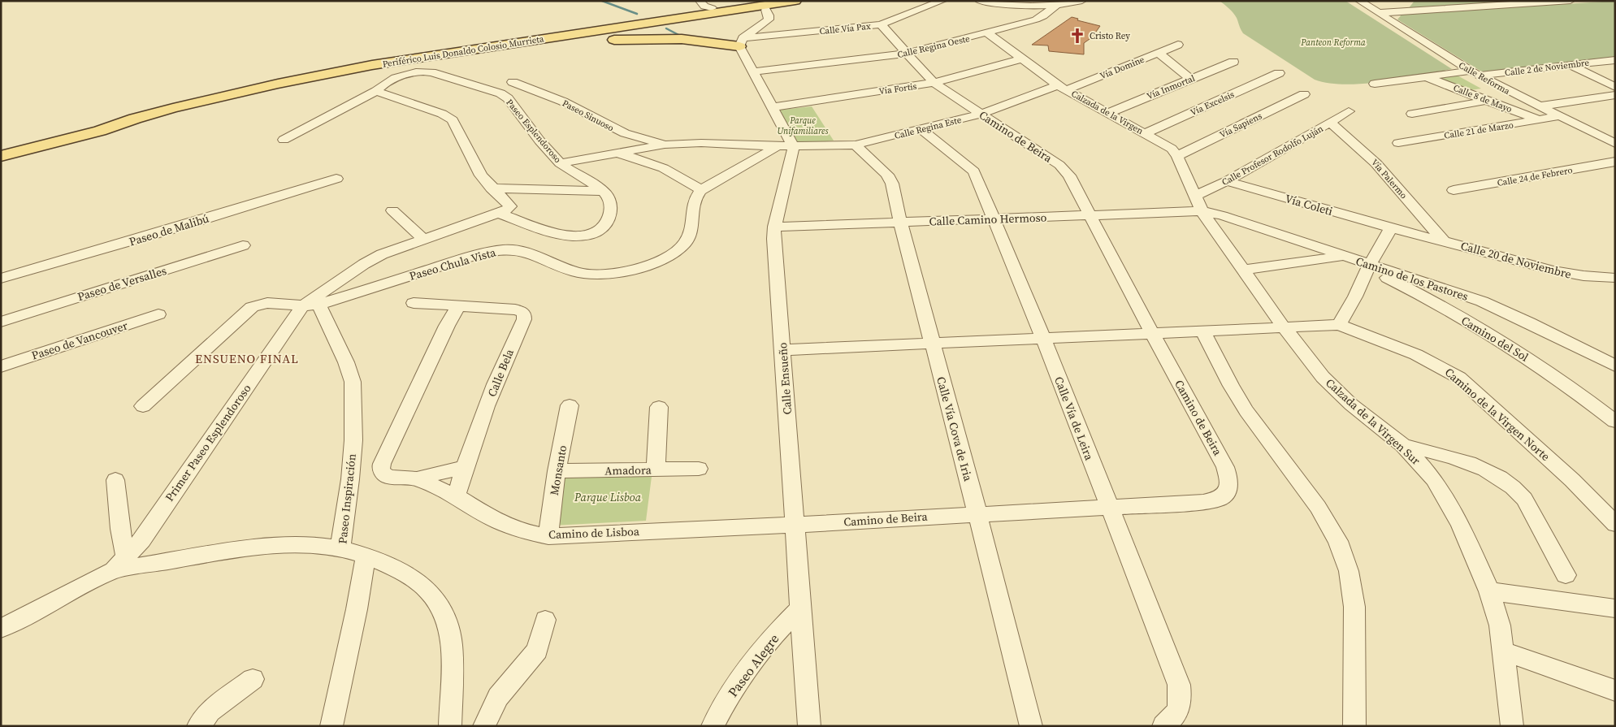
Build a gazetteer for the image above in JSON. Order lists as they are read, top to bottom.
{
  "streets": {
    "main road": ["Periférico Luis Donaldo Colosio Murrieta"],
    "street": [
      "Calle Vía Pax",
      "Calle Regina Oeste",
      "Vía Domine",
      "Calle 2 de Noviembre",
      "Calle Reforma",
      "Vía Inmortal",
      "Vía Fortis",
      "Calle 8 de Mayo",
      "Vía Excelsis",
      "Calzada de la Virgen",
      "Paseo Sinuoso",
      "Vía Sapiens",
      "Calle Regina Este",
      "Calle 21 de Marzo",
      "Paseo Esplendoroso",
      "Camino de Beira",
      "Calle Profesor Rodolfo Luján",
      "Calle 24 de Febrero",
      "Vía Palermo",
      "Vía Coleti",
      "Calle Camino Hermoso",
      "Paseo de Malibú",
      "Calle 20 de Noviembre",
      "Paseo Chula Vista",
      "Camino de los Pastores",
      "Paseo de Versalles",
      "Camino del Sol",
      "Paseo de Vancouver",
      "Calle Bela",
      "Calle Ensueño",
      "Camino de la Virgen Norte",
      "Calle Vía de Leira",
      "Calzada de la Virgen Sur",
      "Calle Vía Cova de Iria",
      "Primer Paseo Esplendoroso",
      "Monsanto",
      "Amadora",
      "Paseo Inspiración",
      "Camino de Lisboa",
      "Paseo Alegre"
    ]
  },
  "crossings": [
    ["Calle Vía Pax", "Camino de Beira"],
    ["Calle Regina Oeste", "Calzada de la Virgen"],
    ["Calle Regina Oeste", "Camino de Beira"],
    ["Vía Domine", "Calzada de la Virgen"],
    ["Vía Domine", "Calle Regina Este"],
    ["Calle 2 de Noviembre", "Calle Reforma"],
    ["Calle 2 de Noviembre", "Calle 8 de Mayo"],
    ["Calle Reforma", "Calle 21 de Marzo"],
    ["Vía Inmortal", "Calzada de la Virgen"],
    ["Vía Fortis", "Calzada de la Virgen"],
    ["Vía Fortis", "Camino de Beira"],
    ["Calle 8 de Mayo", "Calle 21 de Marzo"],
    ["Vía Excelsis", "Calzada de la Virgen"],
    ["Calzada de la Virgen", "Vía Sapiens"],
    ["Calzada de la Virgen", "Calle Regina Este"],
    ["Calzada de la Virgen", "Calle Profesor Rodolfo Luján"],
    ["Calzada de la Virgen", "Calle Camino Hermoso"],
    ["Calzada de la Virgen", "Camino de los Pastores"],
    ["Calzada de la Virgen", "Calzada de la Virgen Sur"],
    ["Paseo Sinuoso", "Calle Regina Este"],
    ["Paseo Sinuoso", "Paseo Esplendoroso"],
    ["Paseo Sinuoso", "Calle Ensueño"],
    ["Calle Regina Este", "Camino de Beira"],
    ["Calle Regina Este", "Calle Ensueño"],
    ["Calle Regina Este", "Calle Vía de Leira"],
    ["Calle Regina Este", "Calle Vía Cova de Iria"],
    ["Camino de Beira", "Calle Camino Hermoso"],
    ["Camino de Beira", "Calle Ensueño"],
    ["Camino de Beira", "Calle Vía de Leira"],
    ["Camino de Beira", "Calle Vía Cova de Iria"],
    ["Camino de Beira", "Camino de Lisboa"],
    ["Calle Profesor Rodolfo Luján", "Vía Palermo"],
    ["Calle Profesor Rodolfo Luján", "Vía Coleti"],
    ["Calle Profesor Rodolfo Luján", "Calle Camino Hermoso"],
    ["Calle Profesor Rodolfo Luján", "Camino de los Pastores"],
    ["Calle Profesor Rodolfo Luján", "Calzada de la Virgen Sur"],
    ["Vía Palermo", "Vía Coleti"],
    ["Vía Palermo", "Calle 20 de Noviembre"],
    ["Vía Coleti", "Calle 20 de Noviembre"],
    ["Calle Camino Hermoso", "Camino de los Pastores"],
    ["Calle Camino Hermoso", "Calle Ensueño"],
    ["Calle Camino Hermoso", "Calle Vía de Leira"],
    ["Calle Camino Hermoso", "Calzada de la Virgen Sur"],
    ["Calle Camino Hermoso", "Calle Vía Cova de Iria"],
    ["Paseo Chula Vista", "Primer Paseo Esplendoroso"],
    ["Paseo Chula Vista", "Paseo Inspiración"],
    ["Camino de los Pastores", "Camino del Sol"],
    ["Camino de los Pastores", "Calzada de la Virgen Sur"],
    ["Calle Bela", "Camino de Lisboa"],
    ["Calle Ensueño", "Camino de Lisboa"],
    ["Calle Ensueño", "Paseo Alegre"],
    ["Primer Paseo Esplendoroso", "Paseo Inspiración"],
    ["Monsanto", "Amadora"],
    ["Monsanto", "Camino de Lisboa"]
  ],
  "districts": ["ENSUENO FINAL"],
  "parks": ["Panteon Reforma", "Parque Unifamiliares", "Parque Lisboa"],
  "places": {
    "church": ["Cristo Rey"]
  }
}
